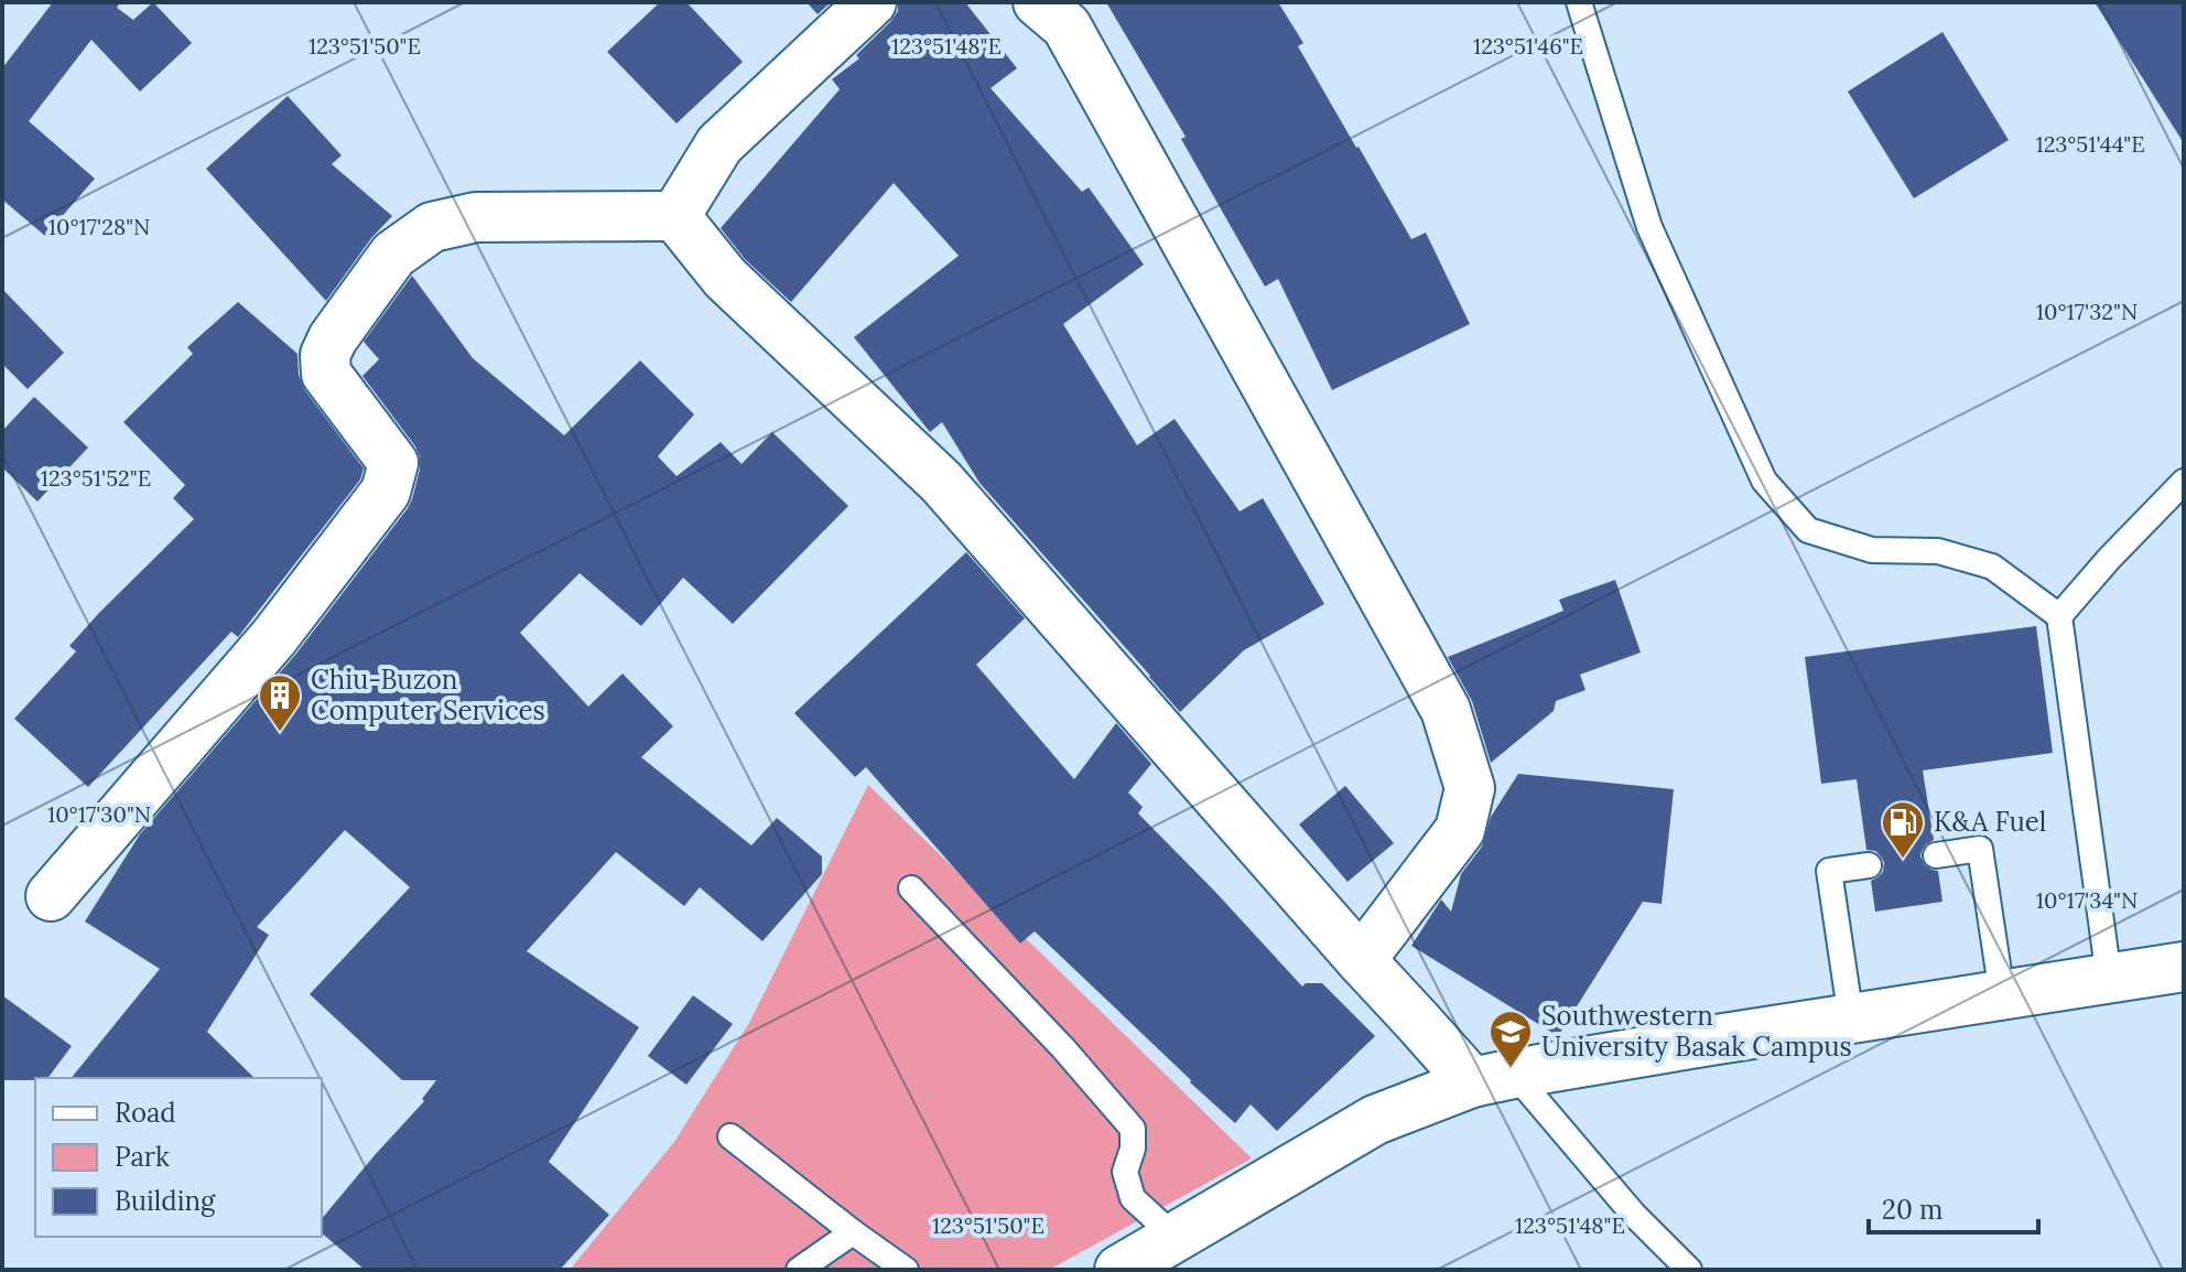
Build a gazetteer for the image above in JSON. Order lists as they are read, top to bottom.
{
  "places": {
    "building": ["Chiu-Buzon Computer Services"],
    "fuel station": ["K&A Fuel"],
    "school or university": ["Southwestern University Basak Campus"]
  },
  "legend": ["Road", "Park", "Building"],
  "scale_bar": "20 m",
  "coordinates": [
    "123°51'50\"E",
    "123°51'48\"E",
    "123°51'46\"E",
    "123°51'44\"E",
    "10°17'28\"N",
    "10°17'32\"N",
    "123°51'52\"E",
    "10°17'30\"N",
    "10°17'34\"N"
  ]
}
